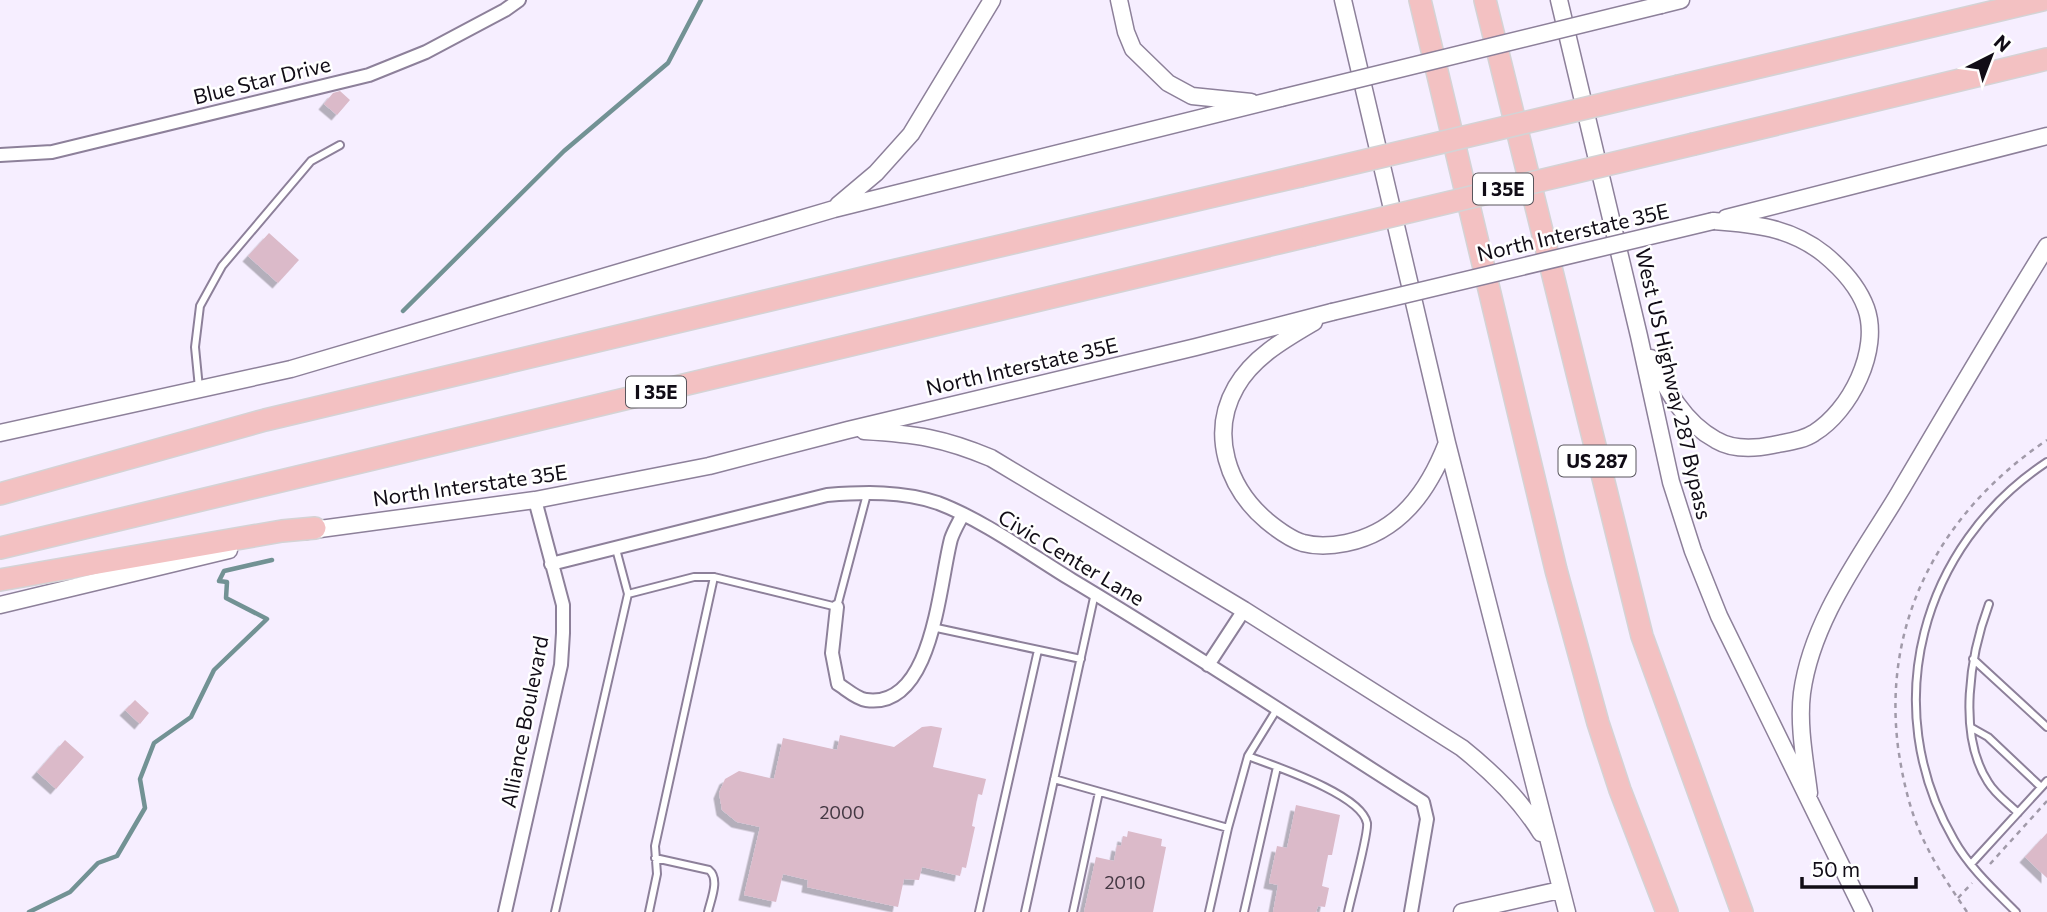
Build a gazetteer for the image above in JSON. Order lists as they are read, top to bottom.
{
  "streets": {
    "highway": ["I 35E", "US 287"],
    "main road": ["North Interstate 35E", "West US Highway 287 Bypass"],
    "street": ["Blue Star Drive", "Civic Center Lane", "Alliance Boulevard"]
  },
  "crossings": [
    ["North Interstate 35E", "Alliance Boulevard"],
    ["Civic Center Lane", "Alliance Boulevard"]
  ],
  "house_numbers": ["2000", "2010"],
  "scale_bar": "50 m",
  "north": "top right"
}
